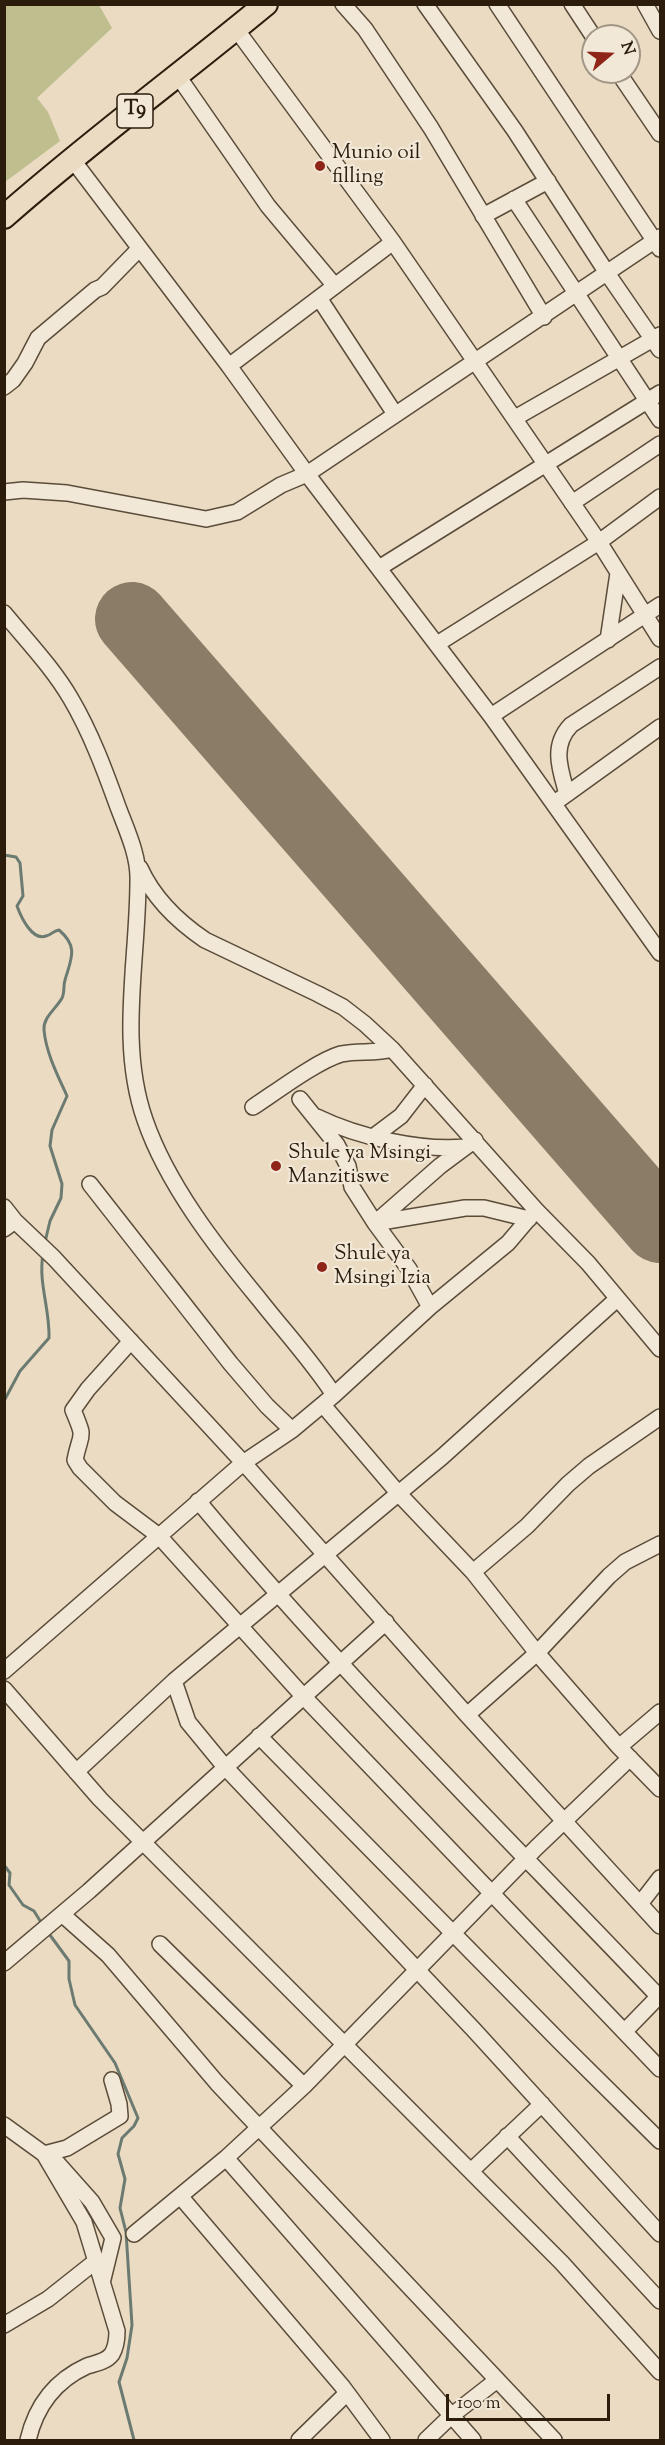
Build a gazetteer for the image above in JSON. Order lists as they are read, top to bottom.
{
  "streets": {
    "highway": ["T9"]
  },
  "places": ["Munio oil filling", "Shule ya Msingi Manzitiswe", "Shule ya Msingi Izia"],
  "scale_bar": "100 m",
  "north": "right"
}
